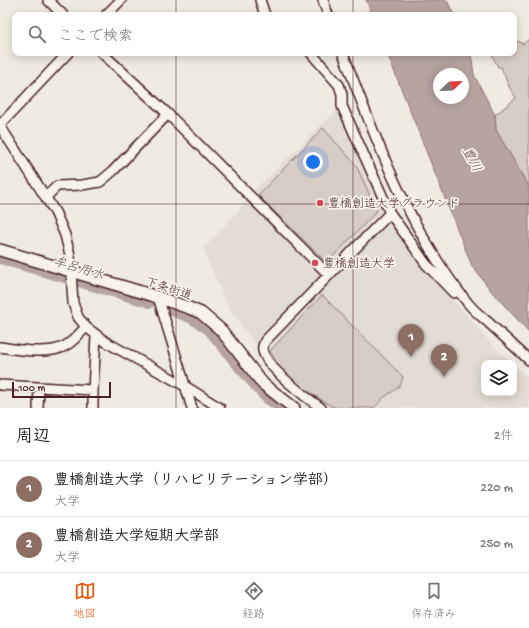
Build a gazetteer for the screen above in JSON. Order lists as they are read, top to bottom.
{
  "streets": {
    "main road": ["下条街道"]
  },
  "water": ["豊川", "牟呂用水"],
  "places": ["豊橋創造大学グラウンド", "豊橋創造大学"],
  "scale_bar": "100 m",
  "north": "top right",
  "page": {
    "search": "ここで検索",
    "pins": ["1", "2"],
    "scale": "100 m",
    "heading": ["周辺", "2件"],
    "list": [
      {
        "mark": "1",
        "name": "豊橋創造大学（リハビリテーション学部）",
        "note": "大学",
        "value": "220 m"
      },
      {
        "mark": "2",
        "name": "豊橋創造大学短期大学部",
        "note": "大学",
        "value": "250 m"
      }
    ],
    "nav": ["地図", "経路", "保存済み"]
  }
}
